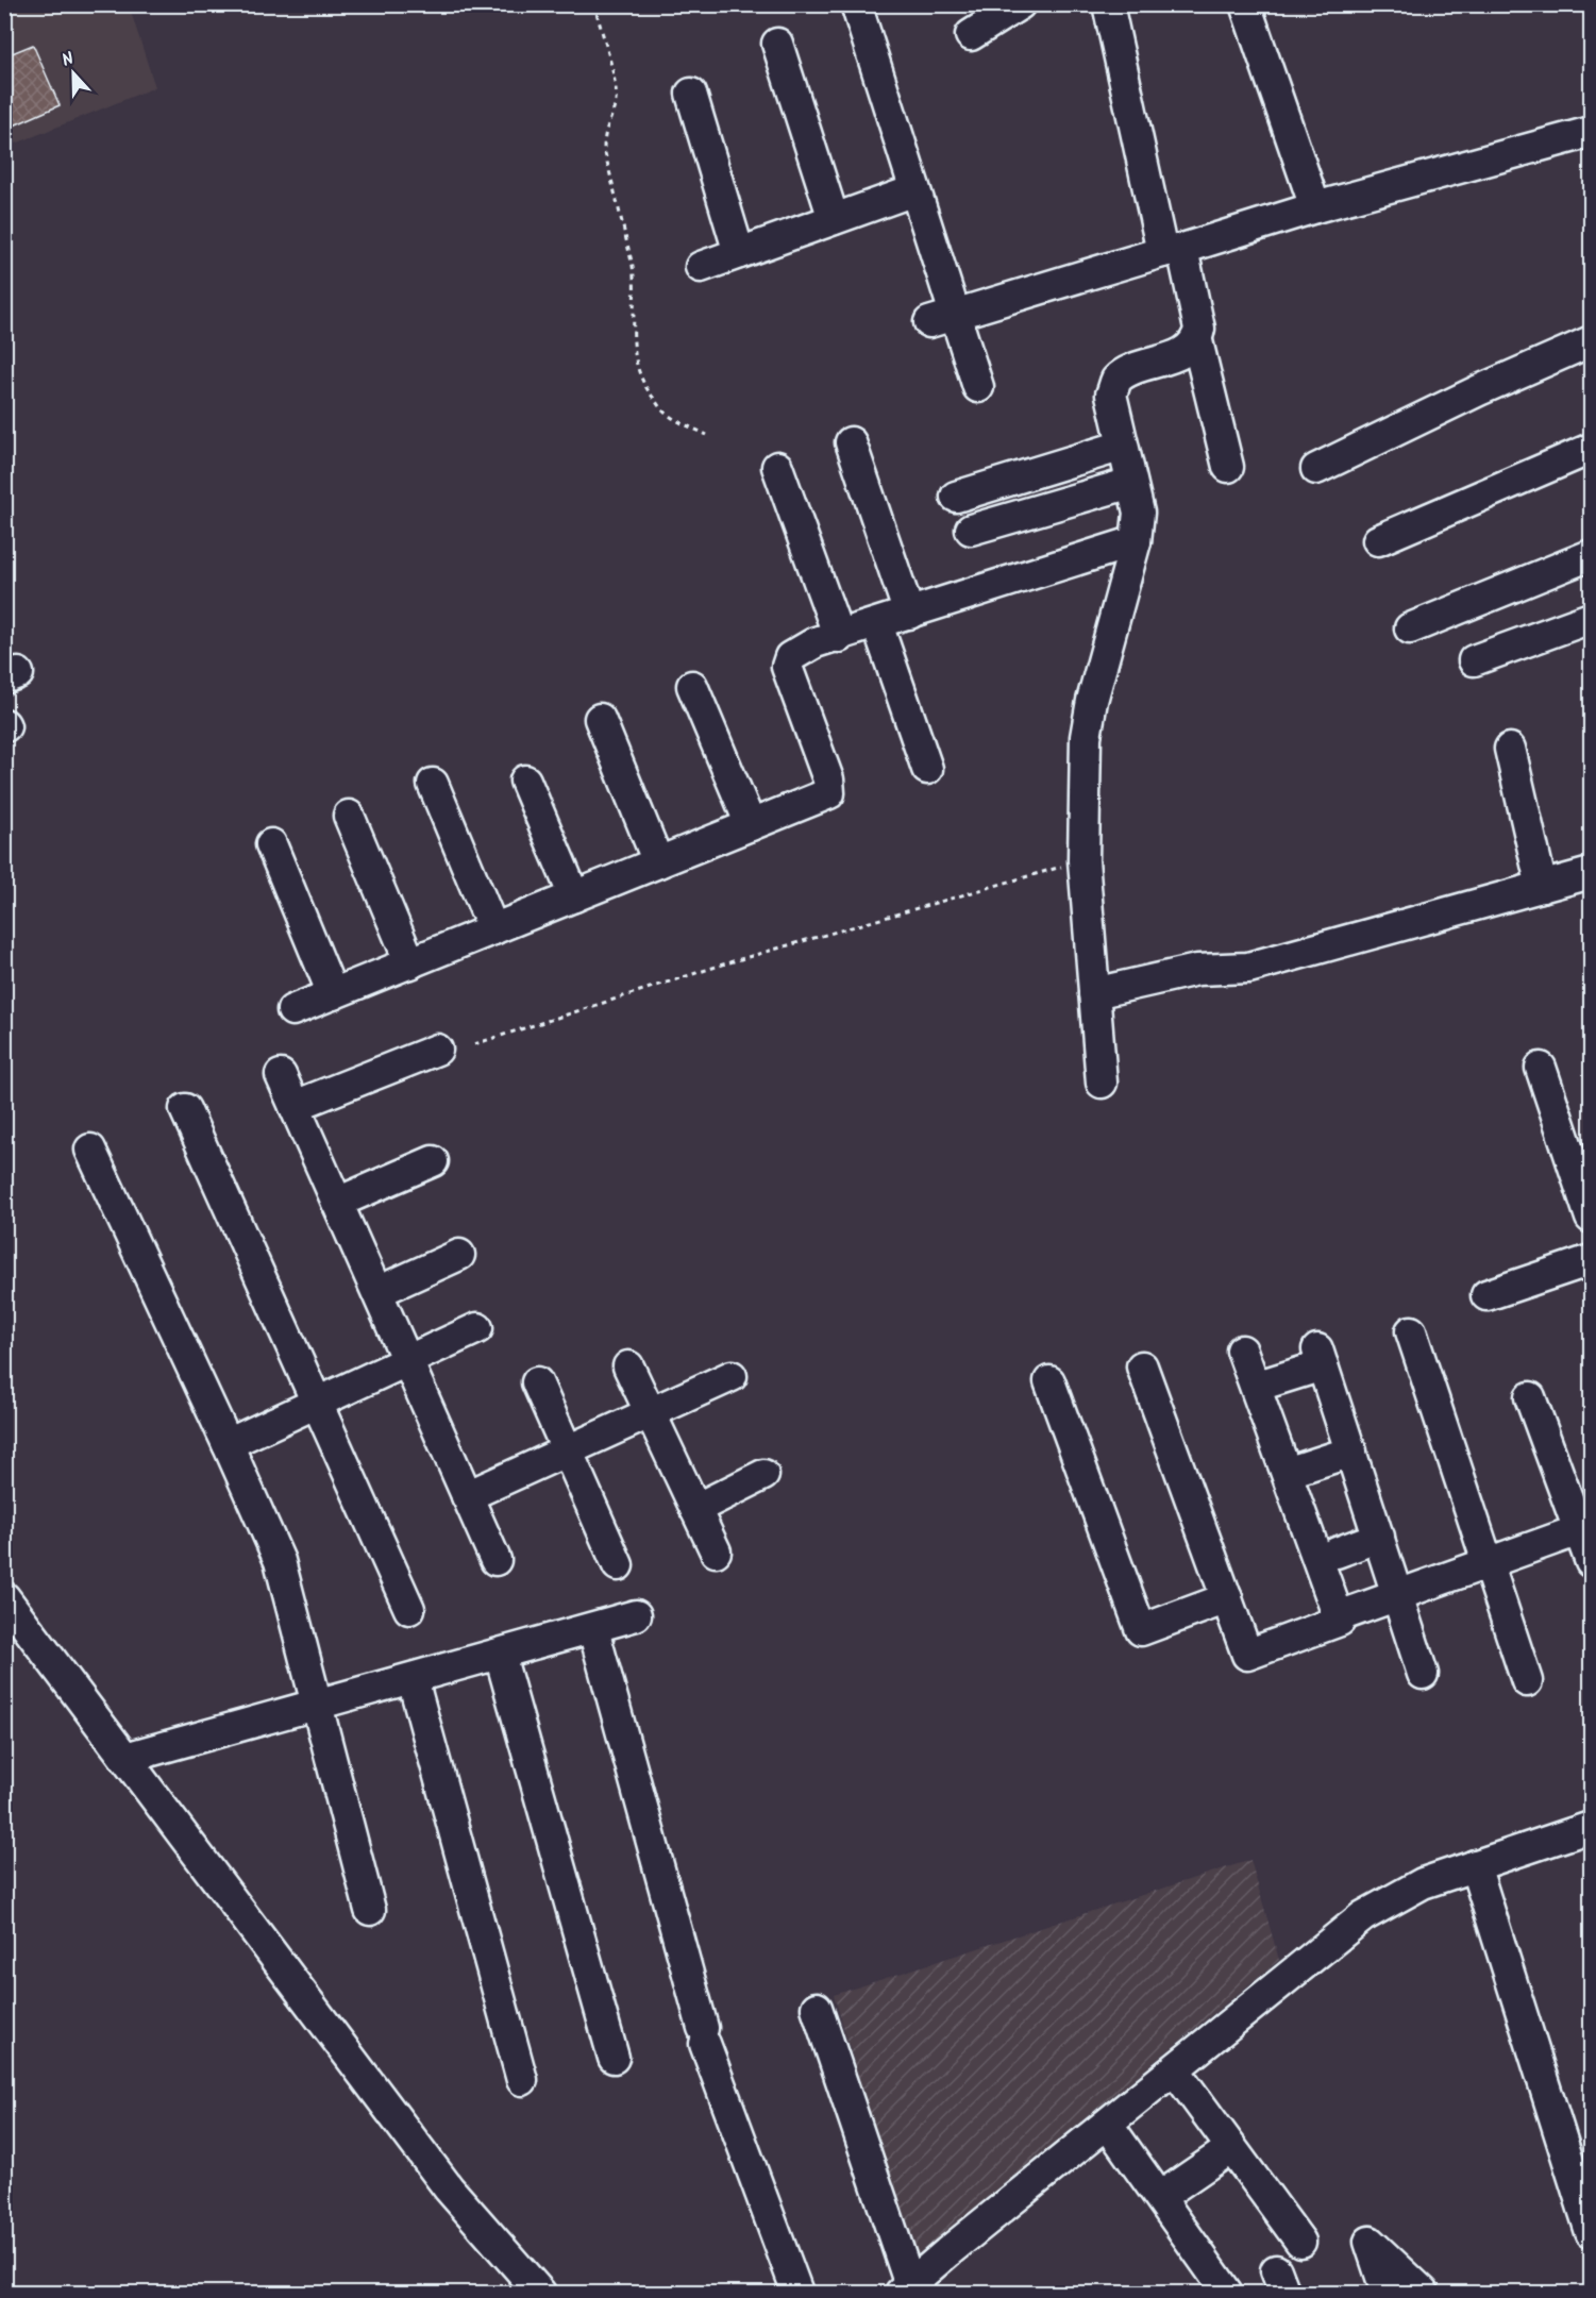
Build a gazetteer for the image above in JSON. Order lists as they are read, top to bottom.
{
  "north": "top"
}
